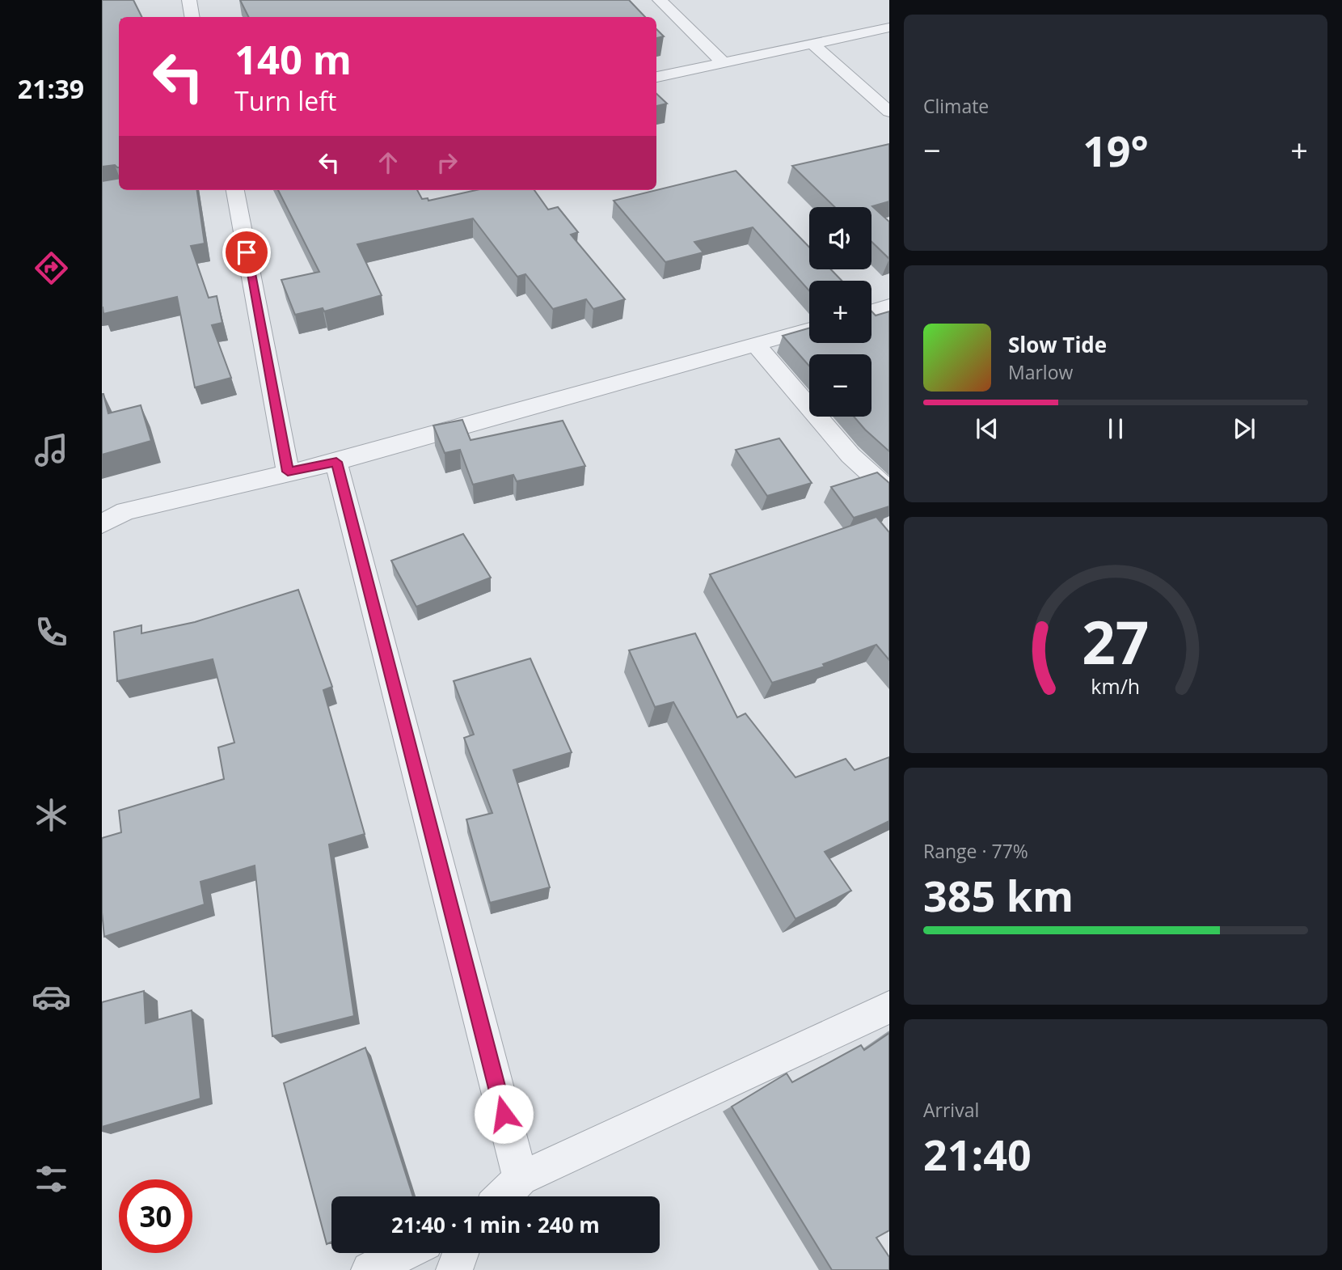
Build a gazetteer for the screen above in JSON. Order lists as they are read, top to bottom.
{
  "page": {
    "tabs": "21:39",
    "tile": [
      "Climate",
      ["Range · 77%", "385 km"],
      ["Arrival", "21:40"]
    ],
    "turn": ["140 m", "Turn left"],
    "heat": ["−", "19°", "+"],
    "map_buttons": ["+", "−"],
    "song": ["Slow Tide", "Marlow"],
    "limit": "30",
    "trip": "21:40 · 1 min · 240 m",
    "gauge": ["27", "km/h"]
  }
}
